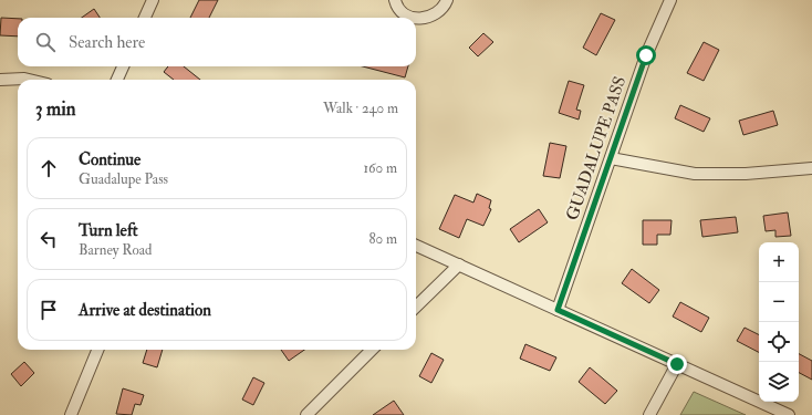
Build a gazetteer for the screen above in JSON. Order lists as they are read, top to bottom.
{
  "streets": {
    "street": ["GUADALUPE PASS"]
  },
  "page": {
    "search": "Search here",
    "heading": ["3 min", "Walk · 240 m"],
    "list": [
      ["Continue", "Guadalupe Pass", "160 m"],
      ["Turn left", "Barney Road", "80 m"],
      "Arrive at destination"
    ],
    "map_buttons": ["+", "−"]
  }
}
